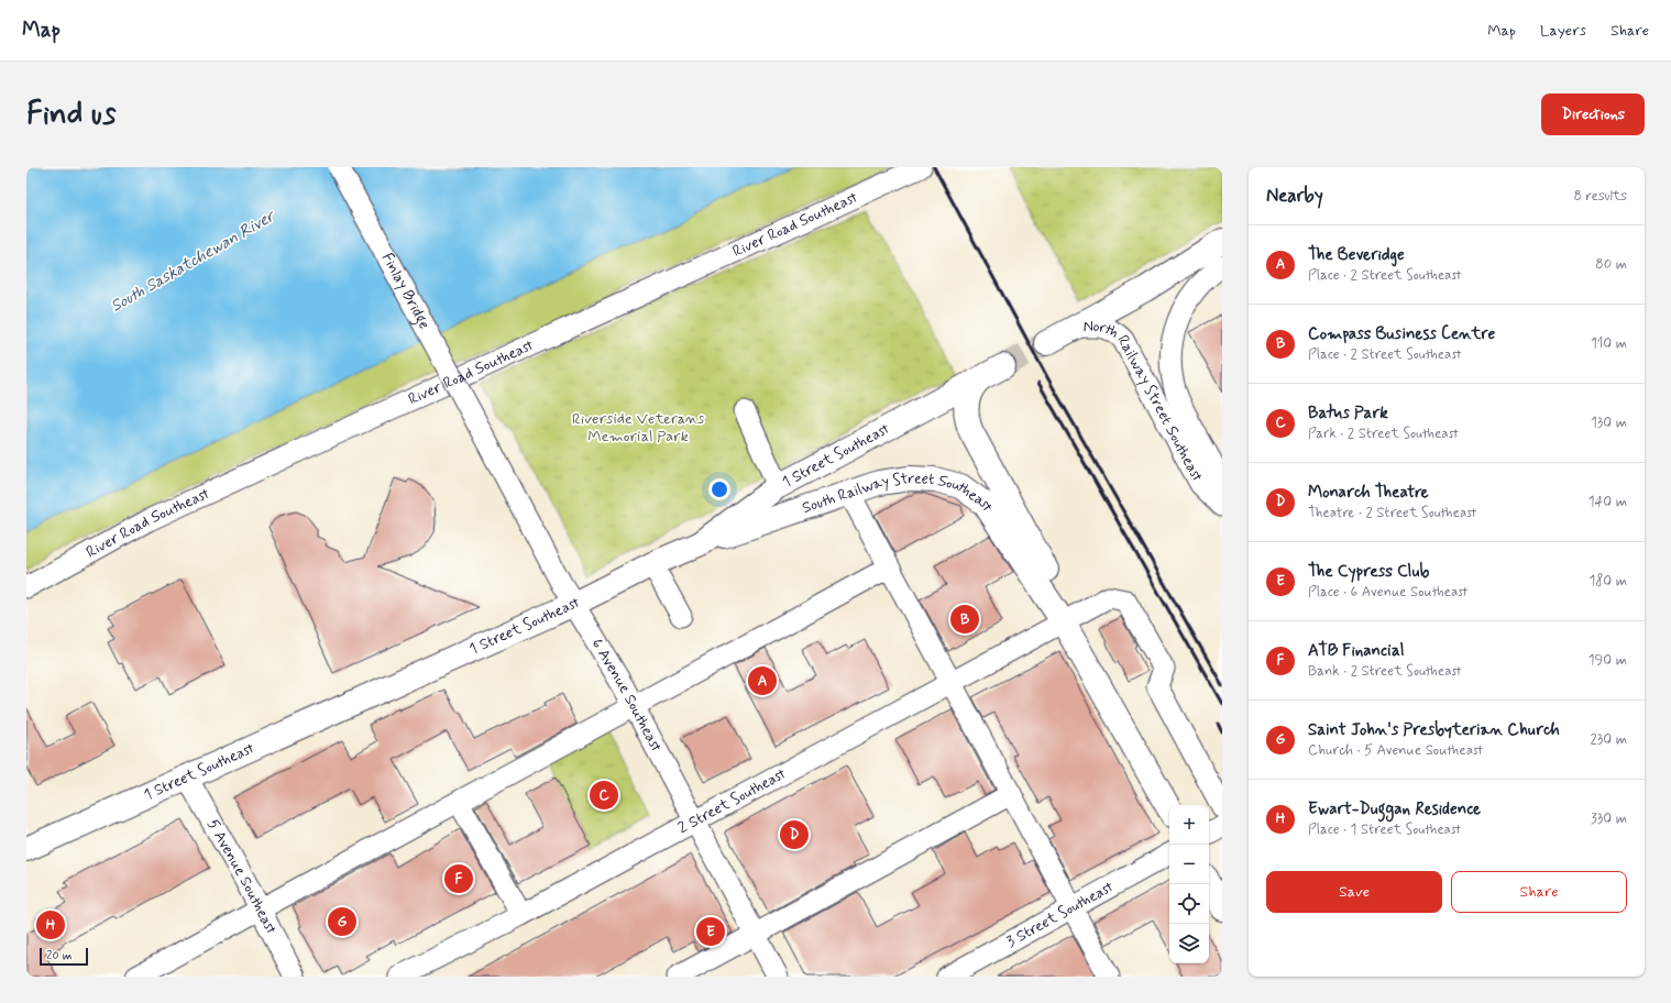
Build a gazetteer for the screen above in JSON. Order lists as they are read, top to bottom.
{
  "streets": {
    "main road": ["1 Street Southeast", "South Railway Street Southeast"],
    "street": [
      "River Road Southeast",
      "Finlay Bridge",
      "North Railway Street Southeast",
      "6 Avenue Southeast",
      "2 Street Southeast",
      "5 Avenue Southeast",
      "3 Street Southeast"
    ]
  },
  "crossings": [
    ["Finlay Bridge", "6 Avenue Southeast"],
    ["1 Street Southeast", "South Railway Street Southeast"],
    ["1 Street Southeast", "6 Avenue Southeast"],
    ["1 Street Southeast", "5 Avenue Southeast"],
    ["South Railway Street Southeast", "2 Street Southeast"],
    ["6 Avenue Southeast", "2 Street Southeast"]
  ],
  "water": ["South Saskatchewan River"],
  "parks": ["Riverside Veterans Memorial Park"],
  "scale_bar": "20 m",
  "page": {
    "header": "Map",
    "nav": ["Map", "Layers", "Share"],
    "buttons": [
      "Directions",
      ["Save", "Share"]
    ],
    "title": "Find us",
    "heading": ["Nearby", "8 results"],
    "list": [
      {
        "mark": "A",
        "name": "The Beveridge",
        "note": "Place · 2 Street Southeast",
        "value": "80 m"
      },
      {
        "mark": "B",
        "name": "Compass Business Centre",
        "note": "Place · 2 Street Southeast",
        "value": "110 m"
      },
      {
        "mark": "C",
        "name": "Batus Park",
        "note": "Park · 2 Street Southeast",
        "value": "130 m"
      },
      {
        "mark": "D",
        "name": "Monarch Theatre",
        "note": "Theatre · 2 Street Southeast",
        "value": "140 m"
      },
      {
        "mark": "E",
        "name": "The Cypress Club",
        "note": "Place · 6 Avenue Southeast",
        "value": "180 m"
      },
      {
        "mark": "F",
        "name": "ATB Financial",
        "note": "Bank · 2 Street Southeast",
        "value": "190 m"
      },
      {
        "mark": "G",
        "name": "Saint John's Presbyterian Church",
        "note": "Church · 5 Avenue Southeast",
        "value": "230 m"
      },
      {
        "mark": "H",
        "name": "Ewart-Duggan Residence",
        "note": "Place · 1 Street Southeast",
        "value": "330 m"
      }
    ],
    "pins": [
      "B",
      "A",
      "C",
      "D",
      "F",
      "G",
      "H",
      "E"
    ],
    "map_buttons": ["+", "−"],
    "scale": "20 m"
  }
}
